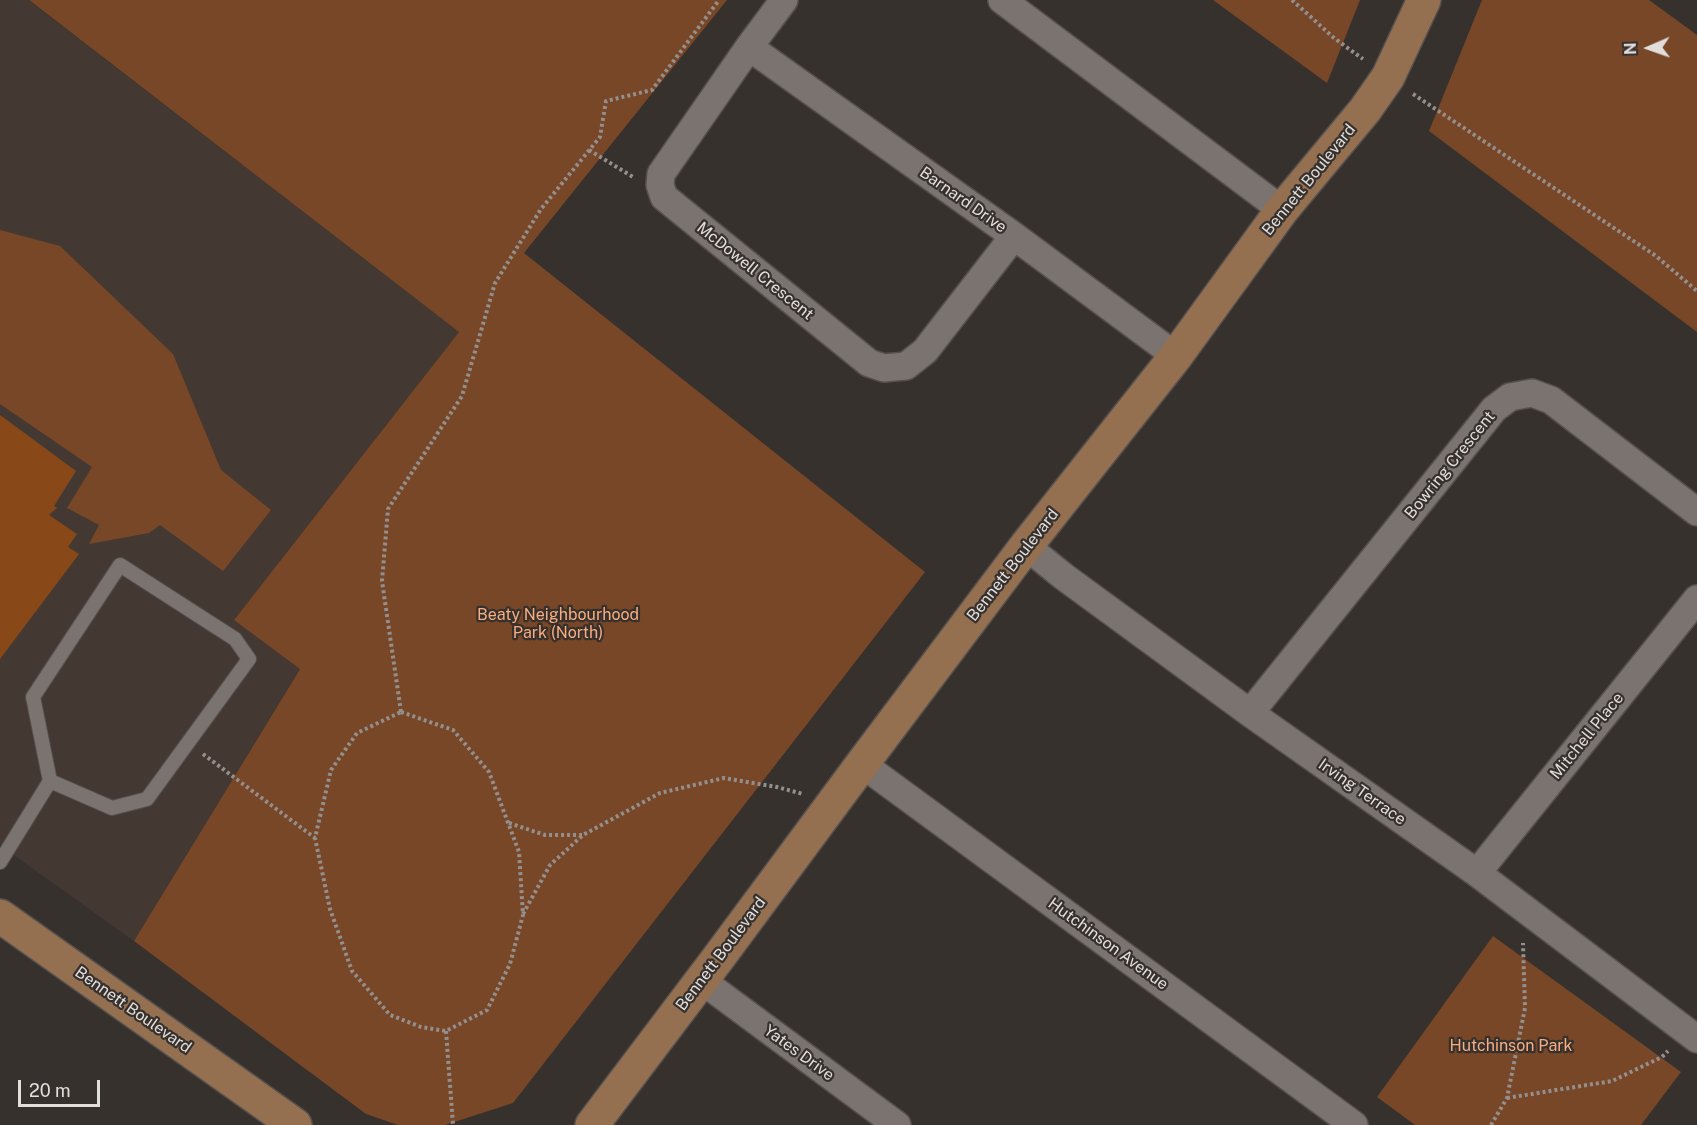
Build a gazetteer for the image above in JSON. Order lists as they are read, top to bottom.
{
  "streets": {
    "street": [
      "Bennett Boulevard",
      "Barnard Drive",
      "McDowell Crescent",
      "Bowring Crescent",
      "Mitchell Place",
      "Irving Terrace",
      "Hutchinson Avenue",
      "Yates Drive"
    ]
  },
  "crossings": [
    ["Bennett Boulevard", "Barnard Drive"],
    ["Bennett Boulevard", "Irving Terrace"],
    ["Bennett Boulevard", "Hutchinson Avenue"],
    ["Bennett Boulevard", "Yates Drive"],
    ["Barnard Drive", "McDowell Crescent"],
    ["Bowring Crescent", "Irving Terrace"],
    ["Mitchell Place", "Irving Terrace"]
  ],
  "parks": ["Beaty Neighbourhood Park (North)", "Hutchinson Park"],
  "scale_bar": "20 m",
  "north": "left"
}
